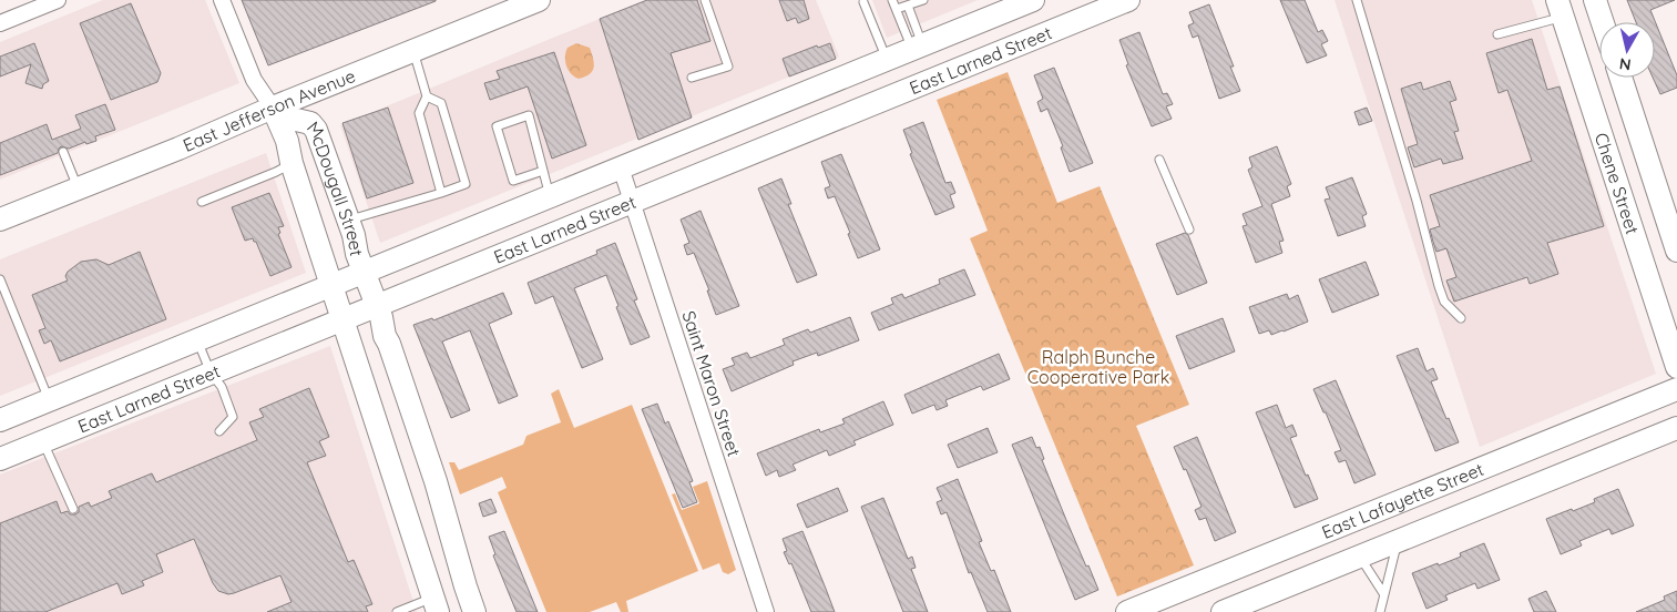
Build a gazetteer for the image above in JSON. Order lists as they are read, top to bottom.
{
  "streets": {
    "street": [
      "East Larned Street",
      "East Jefferson Avenue",
      "Chene Street",
      "McDougall Street",
      "Saint Maron Street",
      "East Lafayette Street"
    ]
  },
  "crossings": [
    ["East Larned Street", "McDougall Street"],
    ["East Larned Street", "Saint Maron Street"],
    ["East Jefferson Avenue", "McDougall Street"]
  ],
  "parks": ["Ralph Bunche Cooperative Park"],
  "north": "bottom"
}
